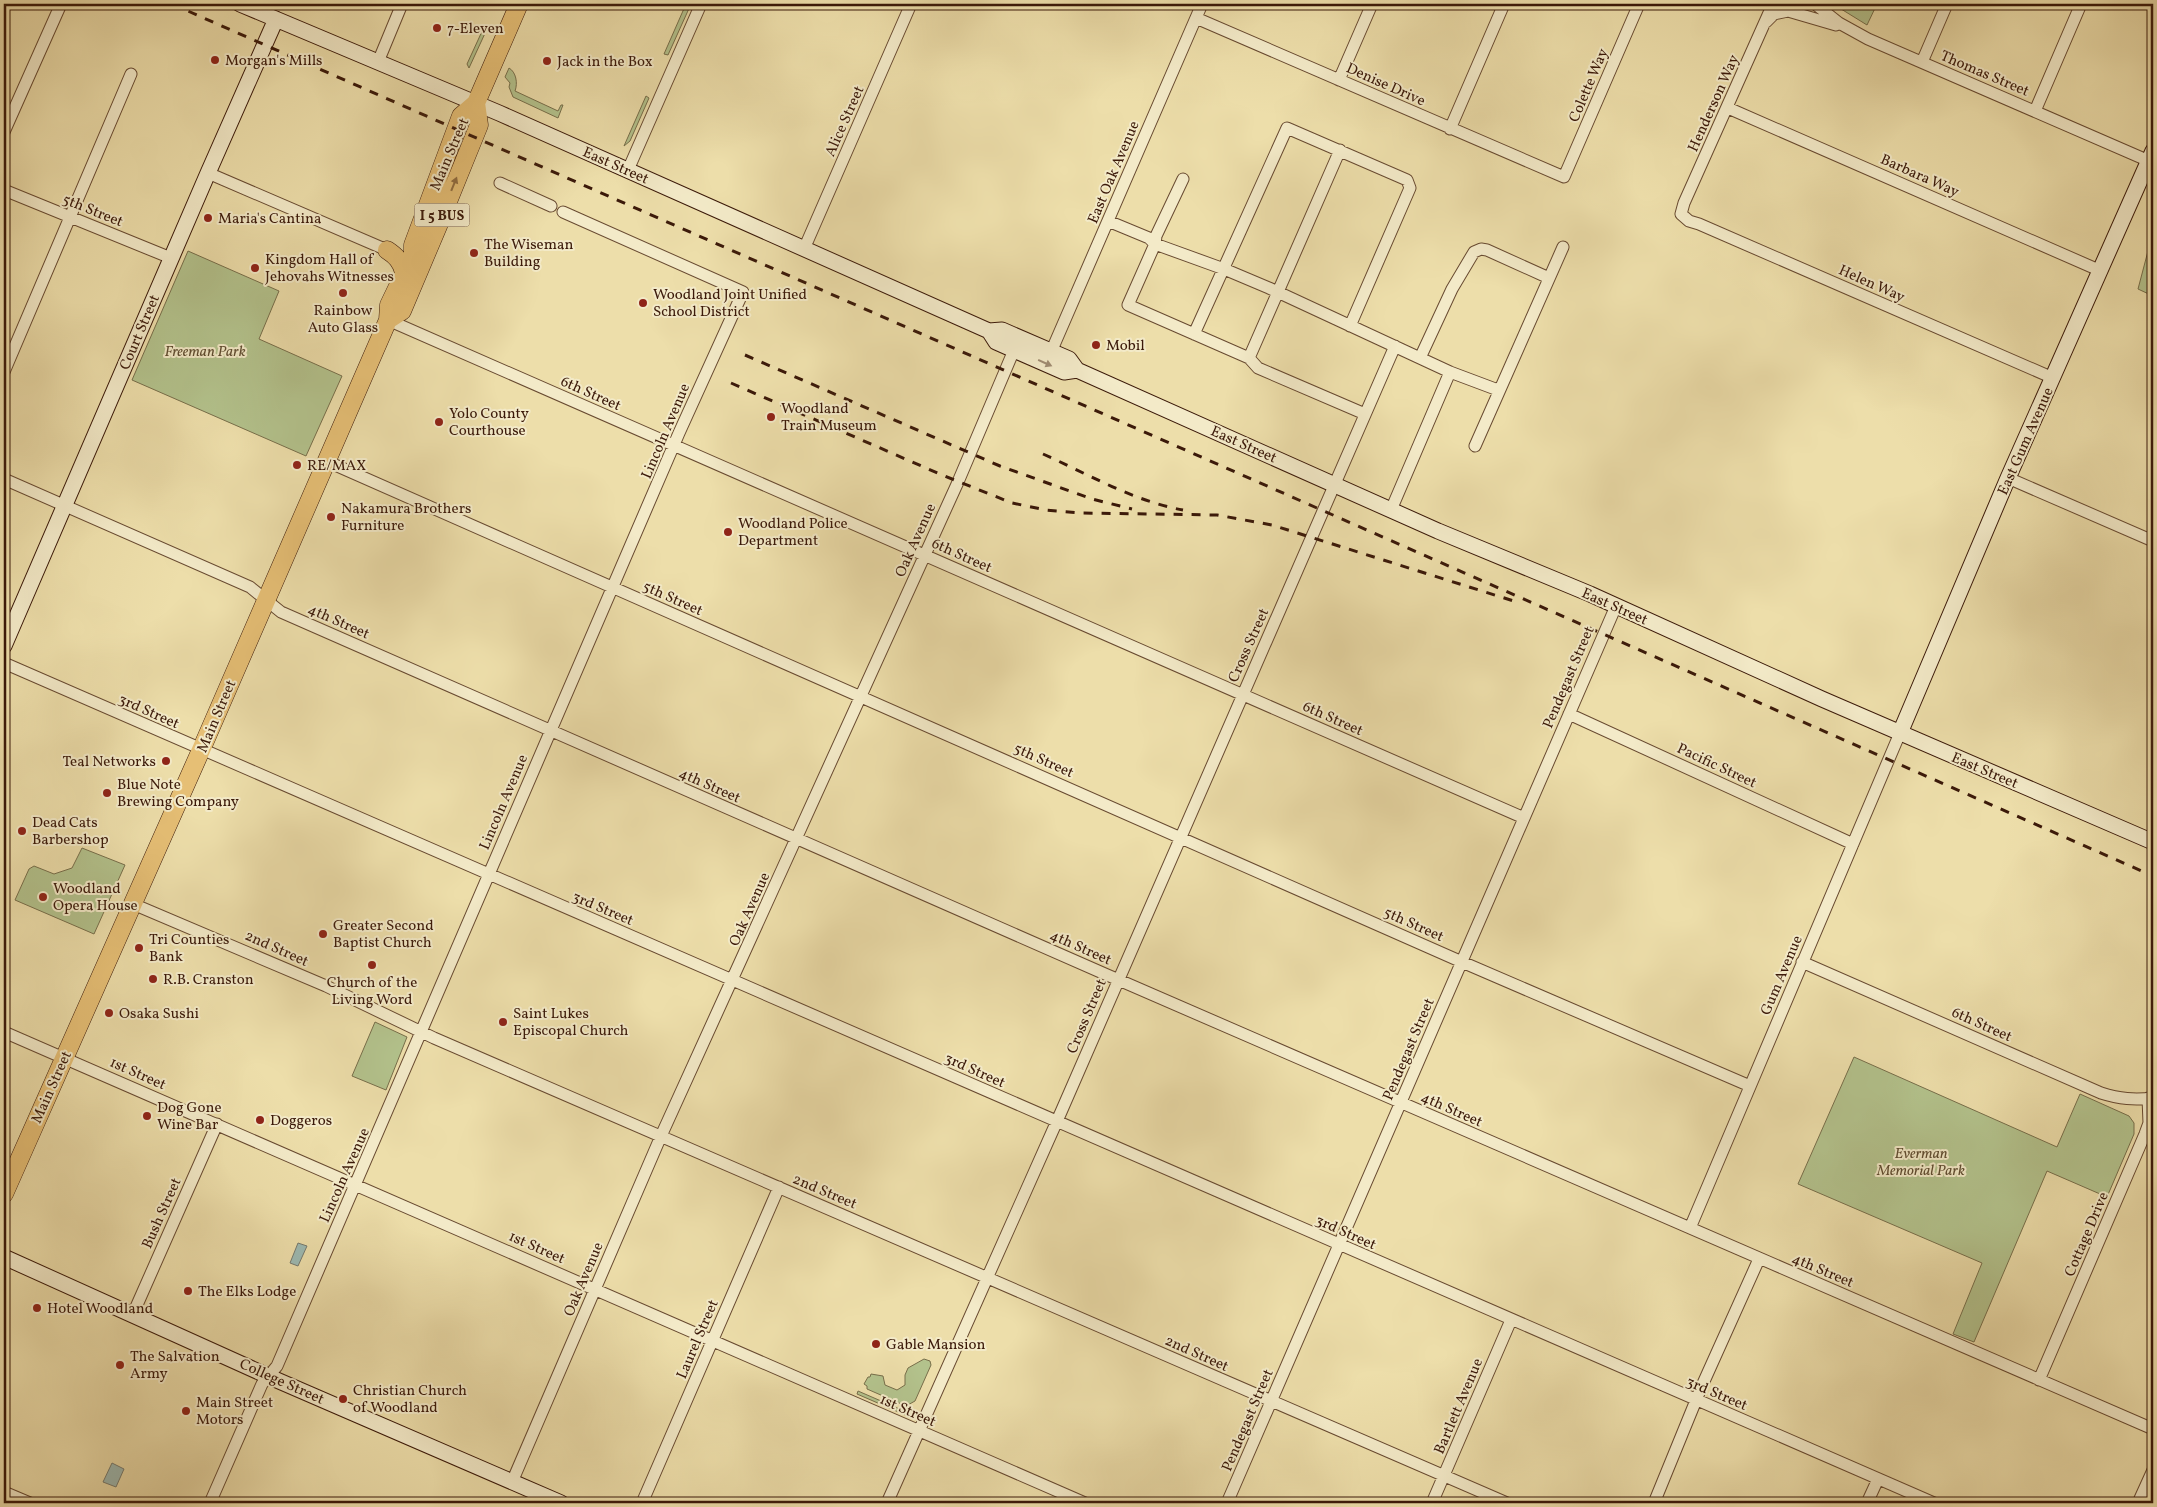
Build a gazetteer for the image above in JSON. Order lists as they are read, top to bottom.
{
  "streets": {
    "main road": [
      "Main Street",
      "East Street",
      "I 5 BUS",
      "Court Street",
      "East Gum Avenue",
      "College Street"
    ],
    "street": [
      "Thomas Street",
      "Denise Drive",
      "Colette Way",
      "Henderson Way",
      "Alice Street",
      "East Oak Avenue",
      "Barbara Way",
      "5th Street",
      "Helen Way",
      "6th Street",
      "Lincoln Avenue",
      "Oak Avenue",
      "4th Street",
      "Cross Street",
      "Pendegast Street",
      "3rd Street",
      "Pacific Street",
      "2nd Street",
      "Gum Avenue",
      "1st Street",
      "Bush Street",
      "Cottage Drive",
      "Laurel Street",
      "Bartlett Avenue"
    ]
  },
  "crossings": [
    ["Thomas Street", "East Gum Avenue"],
    ["Denise Drive", "Colette Way"],
    ["Denise Drive", "East Oak Avenue"],
    ["Henderson Way", "Barbara Way"],
    ["Henderson Way", "Helen Way"],
    ["Alice Street", "East Street"],
    ["Main Street", "East Street"],
    ["Main Street", "5th Street"],
    ["Main Street", "I 5 BUS"],
    ["Main Street", "6th Street"],
    ["Main Street", "4th Street"],
    ["Main Street", "3rd Street"],
    ["Main Street", "2nd Street"],
    ["Main Street", "1st Street"],
    ["East Street", "East Oak Avenue"],
    ["East Street", "I 5 BUS"],
    ["East Street", "Court Street"],
    ["East Street", "East Gum Avenue"],
    ["East Street", "Oak Avenue"],
    ["East Street", "Cross Street"],
    ["East Street", "Pendegast Street"],
    ["East Street", "Gum Avenue"],
    ["Barbara Way", "East Gum Avenue"],
    ["5th Street", "Court Street"],
    ["5th Street", "Lincoln Avenue"],
    ["5th Street", "Oak Avenue"],
    ["5th Street", "Cross Street"],
    ["5th Street", "Pendegast Street"],
    ["5th Street", "Gum Avenue"],
    ["Helen Way", "East Gum Avenue"],
    ["Court Street", "4th Street"],
    ["6th Street", "Lincoln Avenue"],
    ["6th Street", "Oak Avenue"],
    ["6th Street", "Cross Street"],
    ["6th Street", "Pendegast Street"],
    ["6th Street", "Gum Avenue"],
    ["6th Street", "Cottage Drive"],
    ["Lincoln Avenue", "4th Street"],
    ["Lincoln Avenue", "3rd Street"],
    ["Lincoln Avenue", "2nd Street"],
    ["Lincoln Avenue", "1st Street"],
    ["Lincoln Avenue", "College Street"],
    ["East Gum Avenue", "Gum Avenue"],
    ["Oak Avenue", "4th Street"],
    ["Oak Avenue", "3rd Street"],
    ["Oak Avenue", "2nd Street"],
    ["Oak Avenue", "1st Street"],
    ["Oak Avenue", "College Street"],
    ["4th Street", "Cross Street"],
    ["4th Street", "Pendegast Street"],
    ["4th Street", "Gum Avenue"],
    ["4th Street", "Cottage Drive"],
    ["Cross Street", "3rd Street"],
    ["Cross Street", "2nd Street"],
    ["Cross Street", "1st Street"],
    ["Pendegast Street", "3rd Street"],
    ["Pendegast Street", "Pacific Street"],
    ["Pendegast Street", "2nd Street"],
    ["3rd Street", "Bartlett Avenue"],
    ["Pacific Street", "Gum Avenue"],
    ["2nd Street", "Laurel Street"],
    ["2nd Street", "Bartlett Avenue"],
    ["1st Street", "Bush Street"],
    ["1st Street", "Laurel Street"],
    ["Bush Street", "College Street"]
  ],
  "parks": ["Freeman Park", "Everman Memorial Park"],
  "places": [
    "7-Eleven",
    "Morgan's Mills",
    "Jack in the Box",
    "Maria's Cantina",
    "The Wiseman Building",
    "Kingdom Hall of Jehovahs Witnesses",
    "Rainbow Auto Glass",
    "Woodland Joint Unified School District",
    "Mobil",
    "Woodland Train Museum",
    "Yolo County Courthouse",
    "RE/MAX",
    "Nakamura Brothers Furniture",
    "Woodland Police Department",
    "Teal Networks",
    "Blue Note Brewing Company",
    "Dead Cats Barbershop",
    "Woodland Opera House",
    "Greater Second Baptist Church",
    "Tri Counties Bank",
    "Church of the Living Word",
    "R.B. Cranston",
    "Osaka Sushi",
    "Saint Lukes Episcopal Church",
    "Dog Gone Wine Bar",
    "Doggeros",
    "The Elks Lodge",
    "Hotel Woodland",
    "Gable Mansion",
    "The Salvation Army",
    "Christian Church of Woodland",
    "Main Street Motors"
  ]
}
